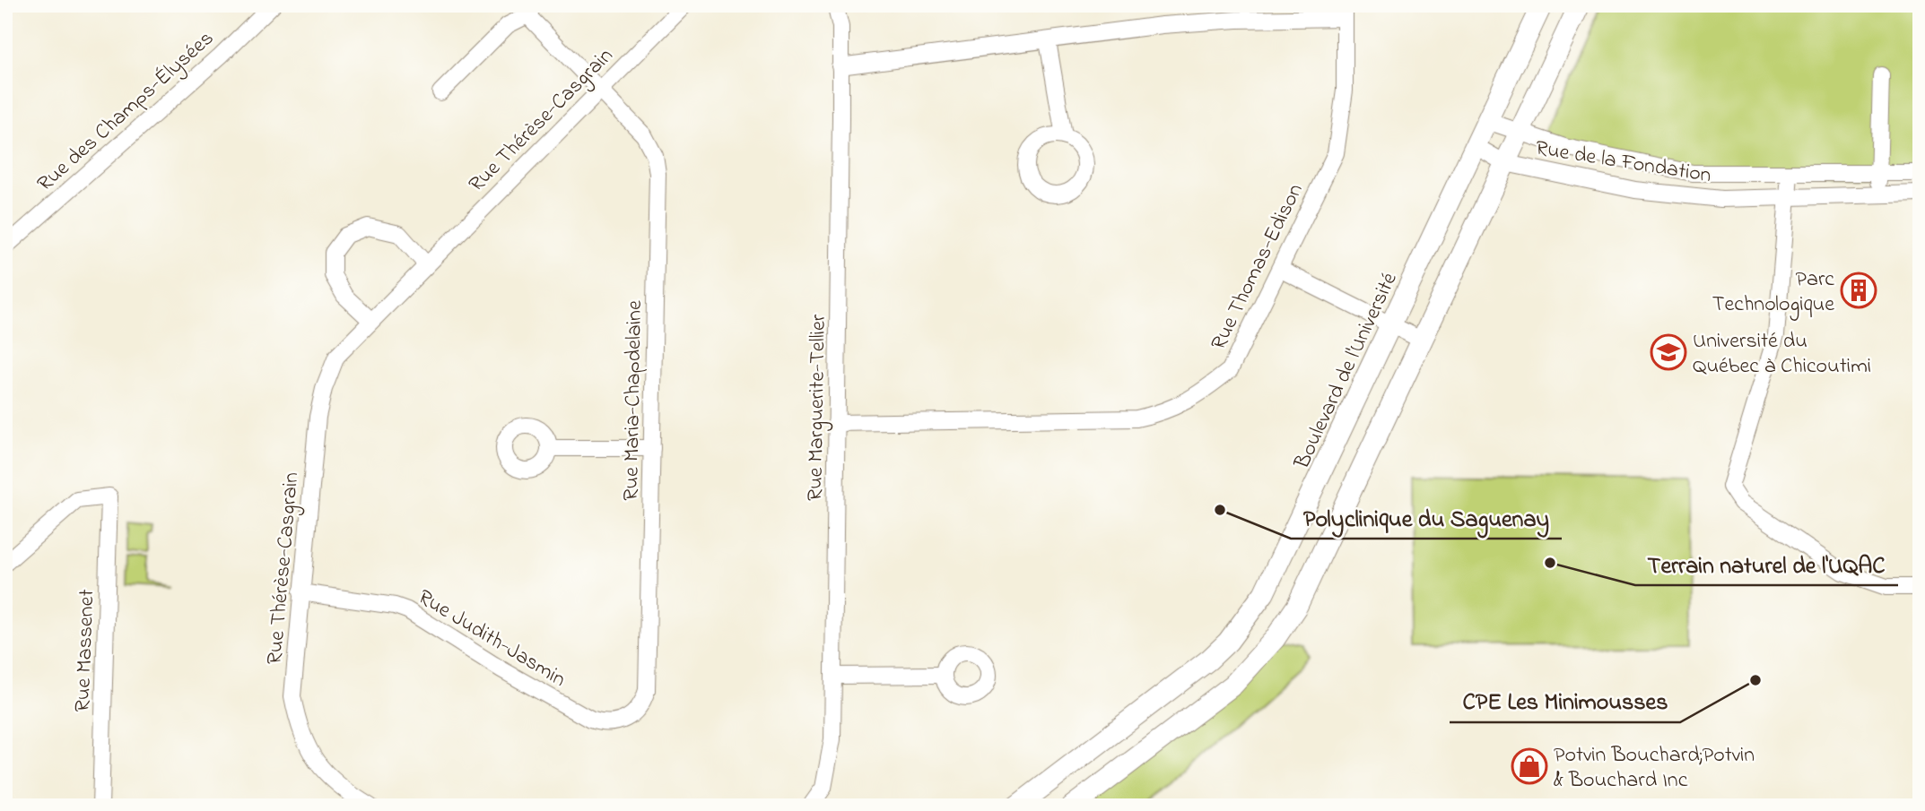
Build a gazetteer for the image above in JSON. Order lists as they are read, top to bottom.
{
  "streets": {
    "main road": ["Boulevard de l'Université"],
    "street": [
      "Rue des Champs-Élysées",
      "Rue Thérèse-Casgrain",
      "Rue de la Fondation",
      "Rue Thomas-Edison",
      "Rue Maria-Chapdelaine",
      "Rue Marguerite-Tellier",
      "Rue Judith-Jasmin",
      "Rue Massenet"
    ]
  },
  "crossings": [
    ["Rue Thérèse-Casgrain", "Rue Maria-Chapdelaine"],
    ["Rue Thérèse-Casgrain", "Rue Judith-Jasmin"],
    ["Rue de la Fondation", "Boulevard de l'Université"],
    ["Rue Thomas-Edison", "Rue Marguerite-Tellier"],
    ["Rue Maria-Chapdelaine", "Rue Judith-Jasmin"]
  ],
  "places": {
    "building": ["Parc Technologique"],
    "school or university": ["Université du Québec à Chicoutimi"],
    "other": ["Polyclinique du Saguenay", "Terrain naturel de l'UQAC", "CPE Les Minimousses"],
    "shop": ["Potvin Bouchard;Potvin & Bouchard Inc"]
  }
}
